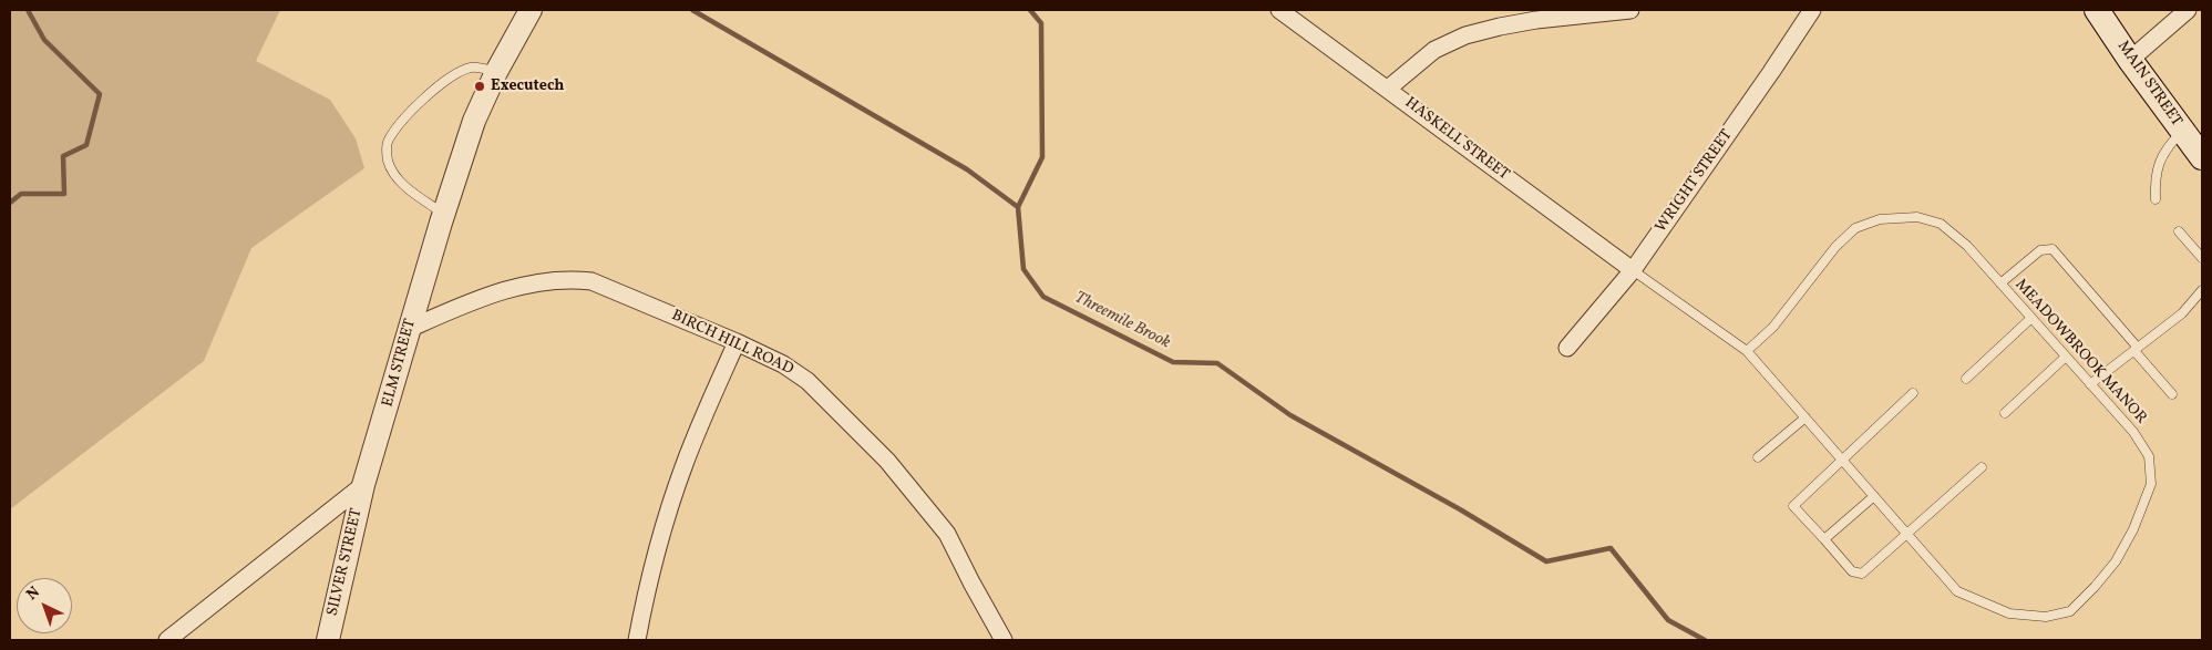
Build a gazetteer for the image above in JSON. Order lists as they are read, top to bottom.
{
  "streets": {
    "main road": ["MAIN STREET"],
    "street": [
      "HASKELL STREET",
      "WRIGHT STREET",
      "BIRCH HILL ROAD",
      "ELM STREET",
      "SILVER STREET"
    ],
    "lane": ["MEADOWBROOK MANOR"]
  },
  "crossings": [
    ["HASKELL STREET", "WRIGHT STREET"],
    ["HASKELL STREET", "MEADOWBROOK MANOR"],
    ["WRIGHT STREET", "MEADOWBROOK MANOR"],
    ["BIRCH HILL ROAD", "ELM STREET"],
    ["ELM STREET", "SILVER STREET"]
  ],
  "water": ["Threemile Brook"],
  "places": ["Executech"],
  "north": "top left"
}
